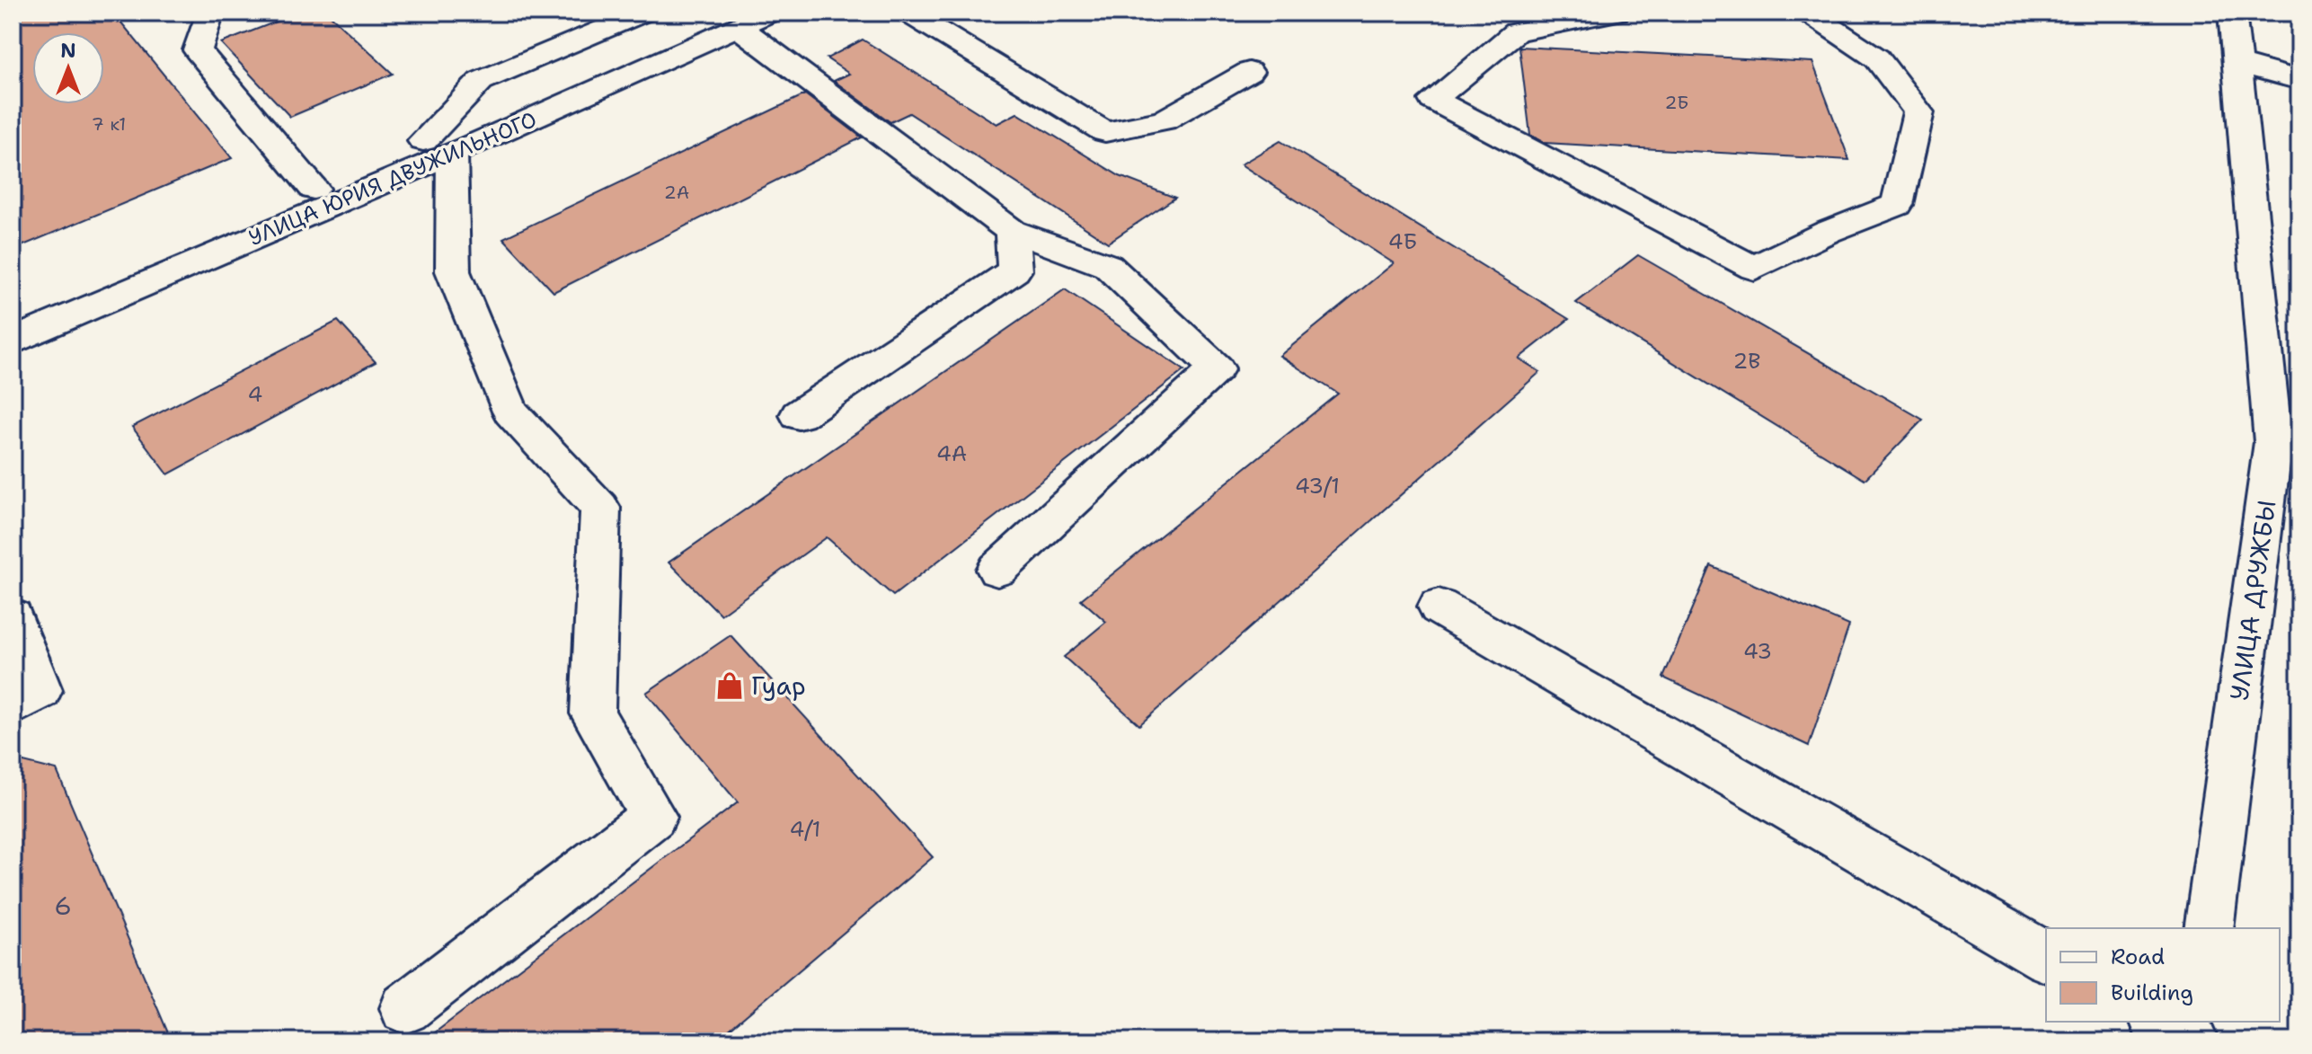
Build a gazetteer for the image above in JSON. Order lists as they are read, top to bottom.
{
  "streets": {
    "street": ["УЛИЦА ЮРИЯ ДВУЖИЛЬНОГО", "УЛИЦА ДРУЖБЫ"]
  },
  "places": {
    "shop": ["Гуар"]
  },
  "house_numbers": [
    "2Б",
    "7 к1",
    "2А",
    "4Б",
    "2В",
    "4",
    "4А",
    "43/1",
    "43",
    "4/1",
    "6"
  ],
  "legend": ["Road", "Building"],
  "north": "top"
}
